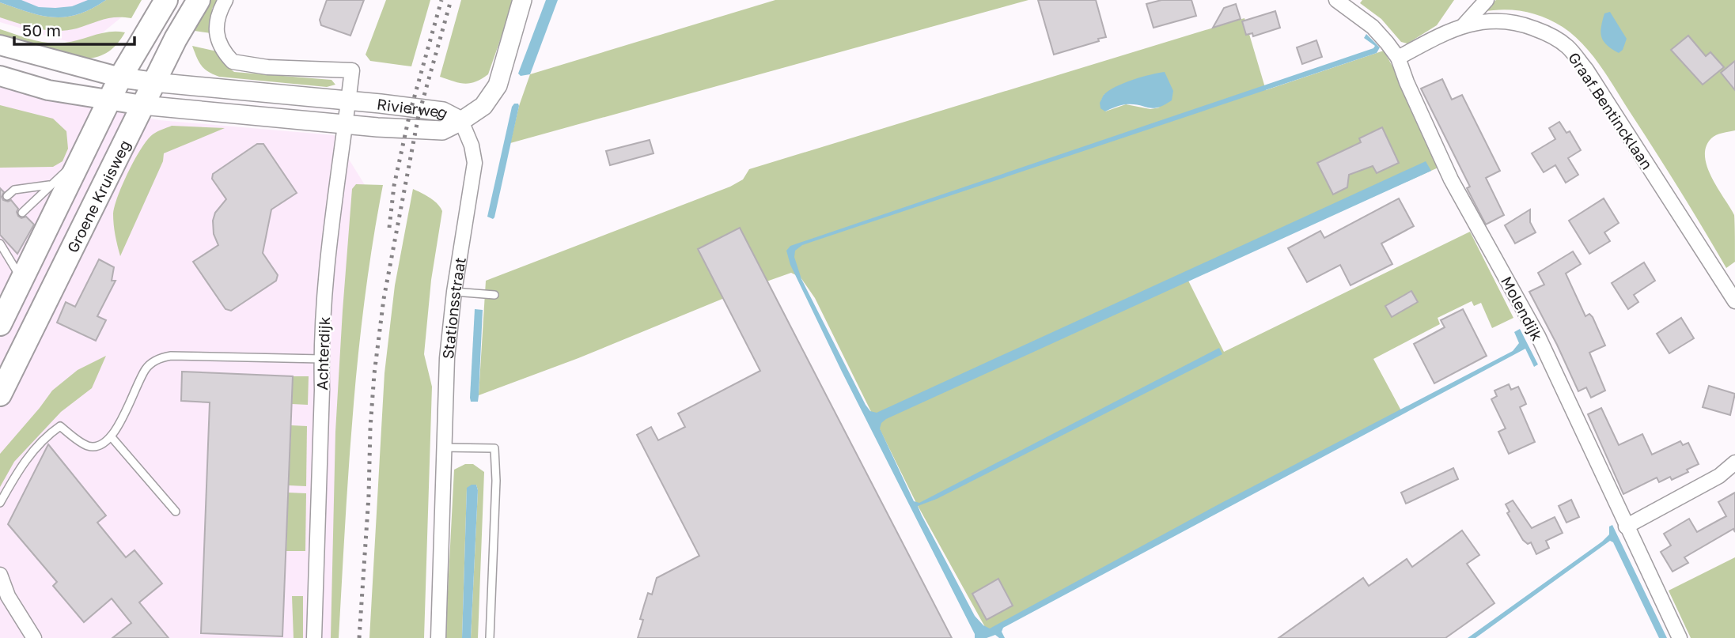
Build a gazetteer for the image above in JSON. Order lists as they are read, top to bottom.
{
  "streets": {
    "main road": ["Rivierweg", "Groene Kruisweg"],
    "street": [
      "Graaf Bentincklaan",
      "Stationsstraat",
      "Molendijk",
      "Achterdijk"
    ]
  },
  "crossings": [
    ["Rivierweg", "Groene Kruisweg"],
    ["Rivierweg", "Stationsstraat"],
    ["Rivierweg", "Achterdijk"],
    ["Graaf Bentincklaan", "Molendijk"]
  ],
  "scale_bar": "50 m"
}
